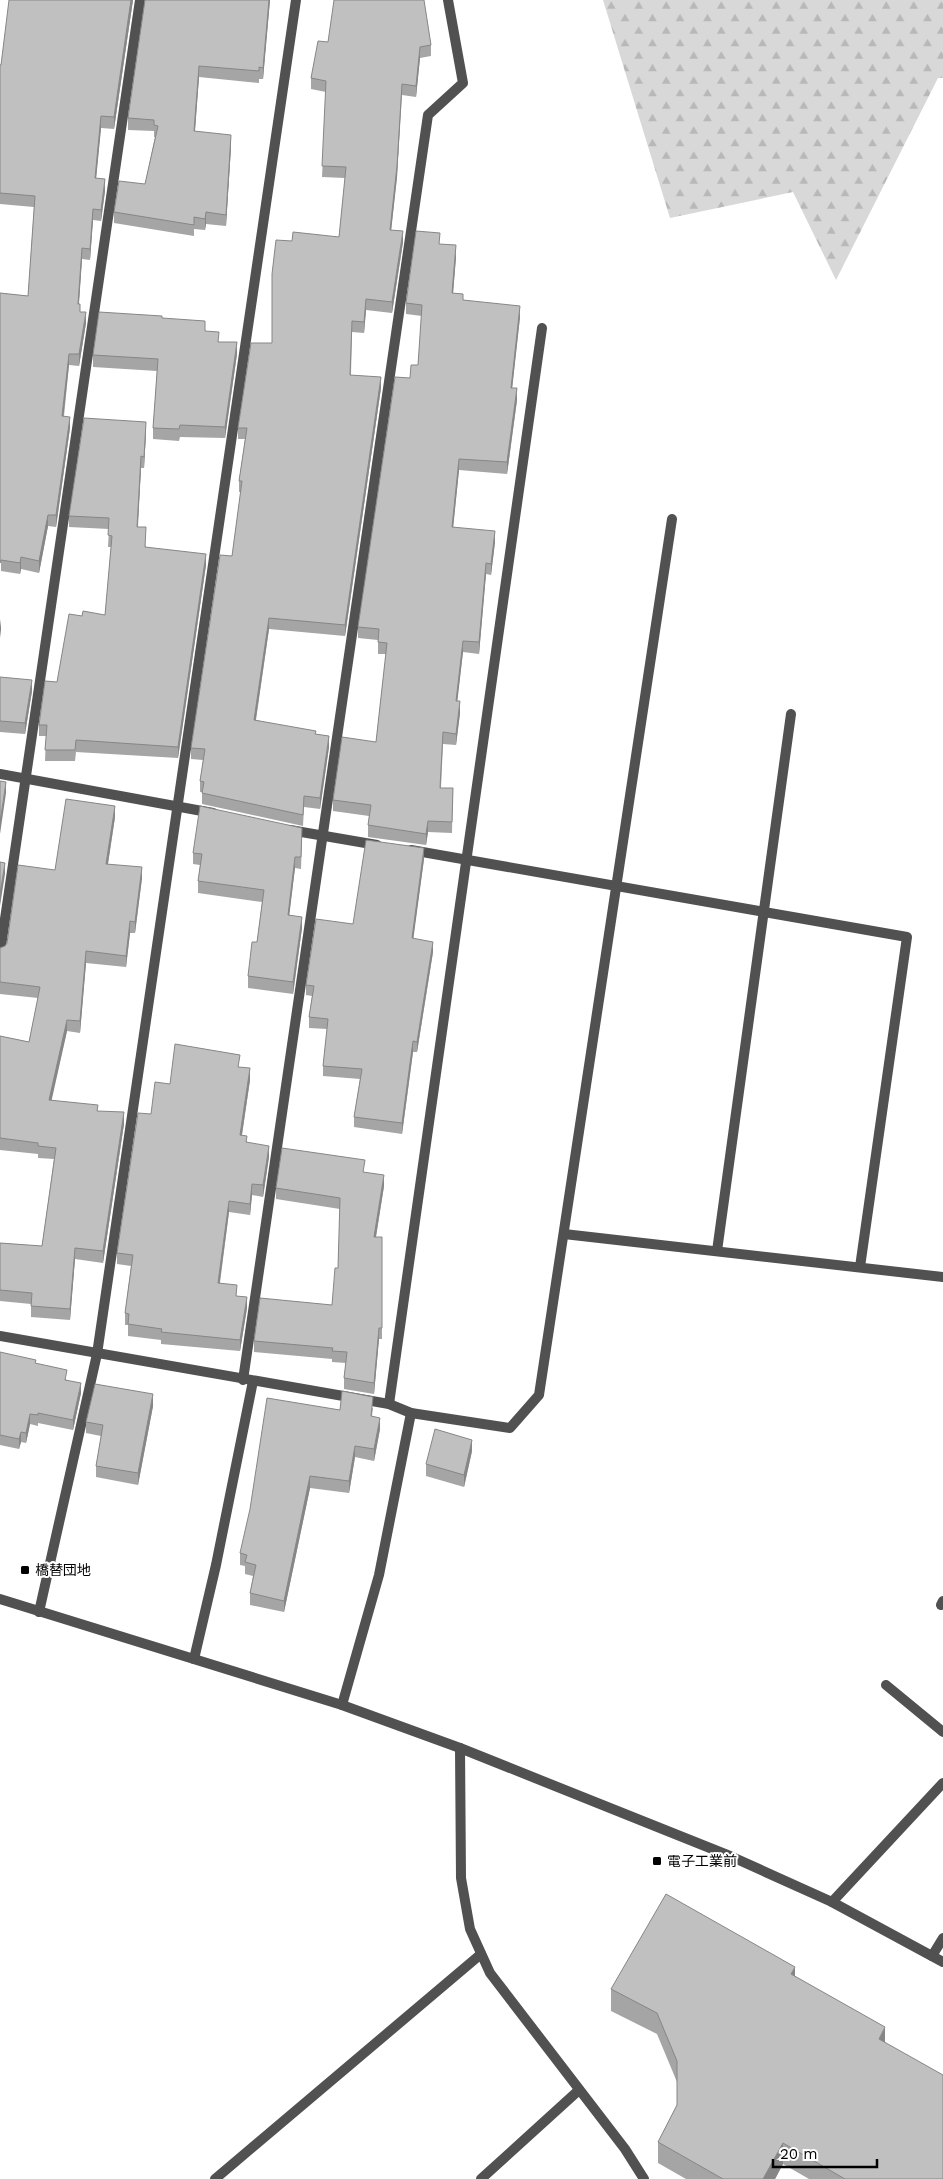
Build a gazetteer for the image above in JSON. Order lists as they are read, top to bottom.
{
  "places": {
    "transit": ["橋替団地", "電子工業前"]
  },
  "scale_bar": "20 m"
}
